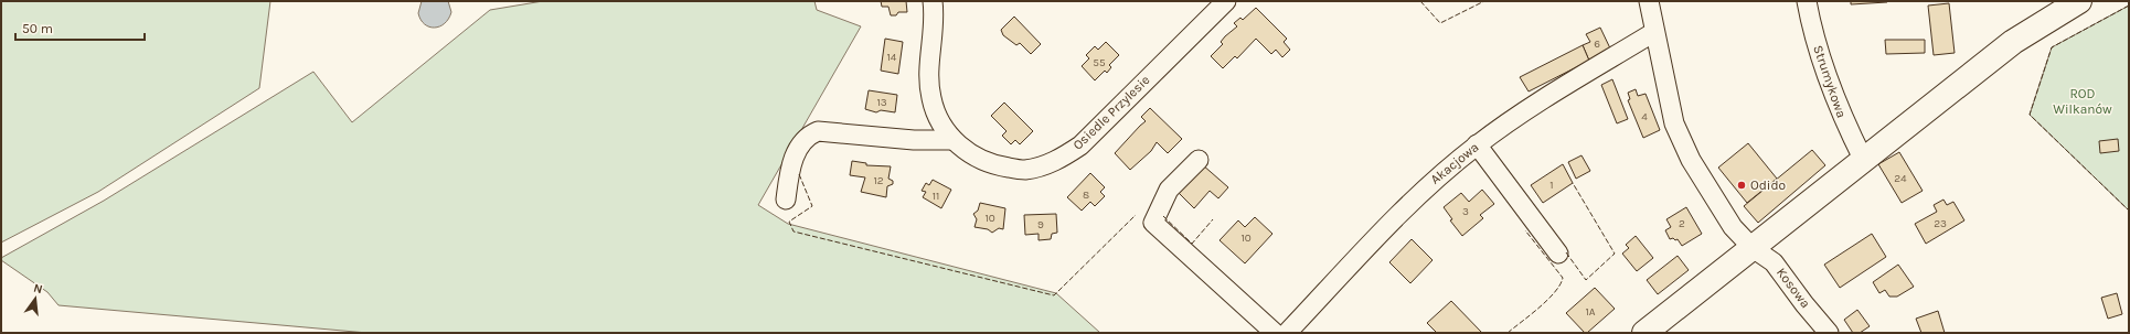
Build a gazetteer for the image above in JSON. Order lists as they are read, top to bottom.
{
  "streets": {
    "street": [
      "Strumykowa",
      "Osiedle Przylesie",
      "Akacjowa",
      "Kosowa"
    ]
  },
  "crossings": [
    ["Akacjowa", "Kosowa"]
  ],
  "parks": ["ROD Wilkanów"],
  "places": ["Odido"],
  "house_numbers": [
    "6",
    "14",
    "55",
    "13",
    "4",
    "24",
    "12",
    "1",
    "8",
    "11",
    "3",
    "10",
    "2",
    "23",
    "9",
    "10",
    "1A"
  ],
  "scale_bar": "50 m",
  "north": "top"
}
